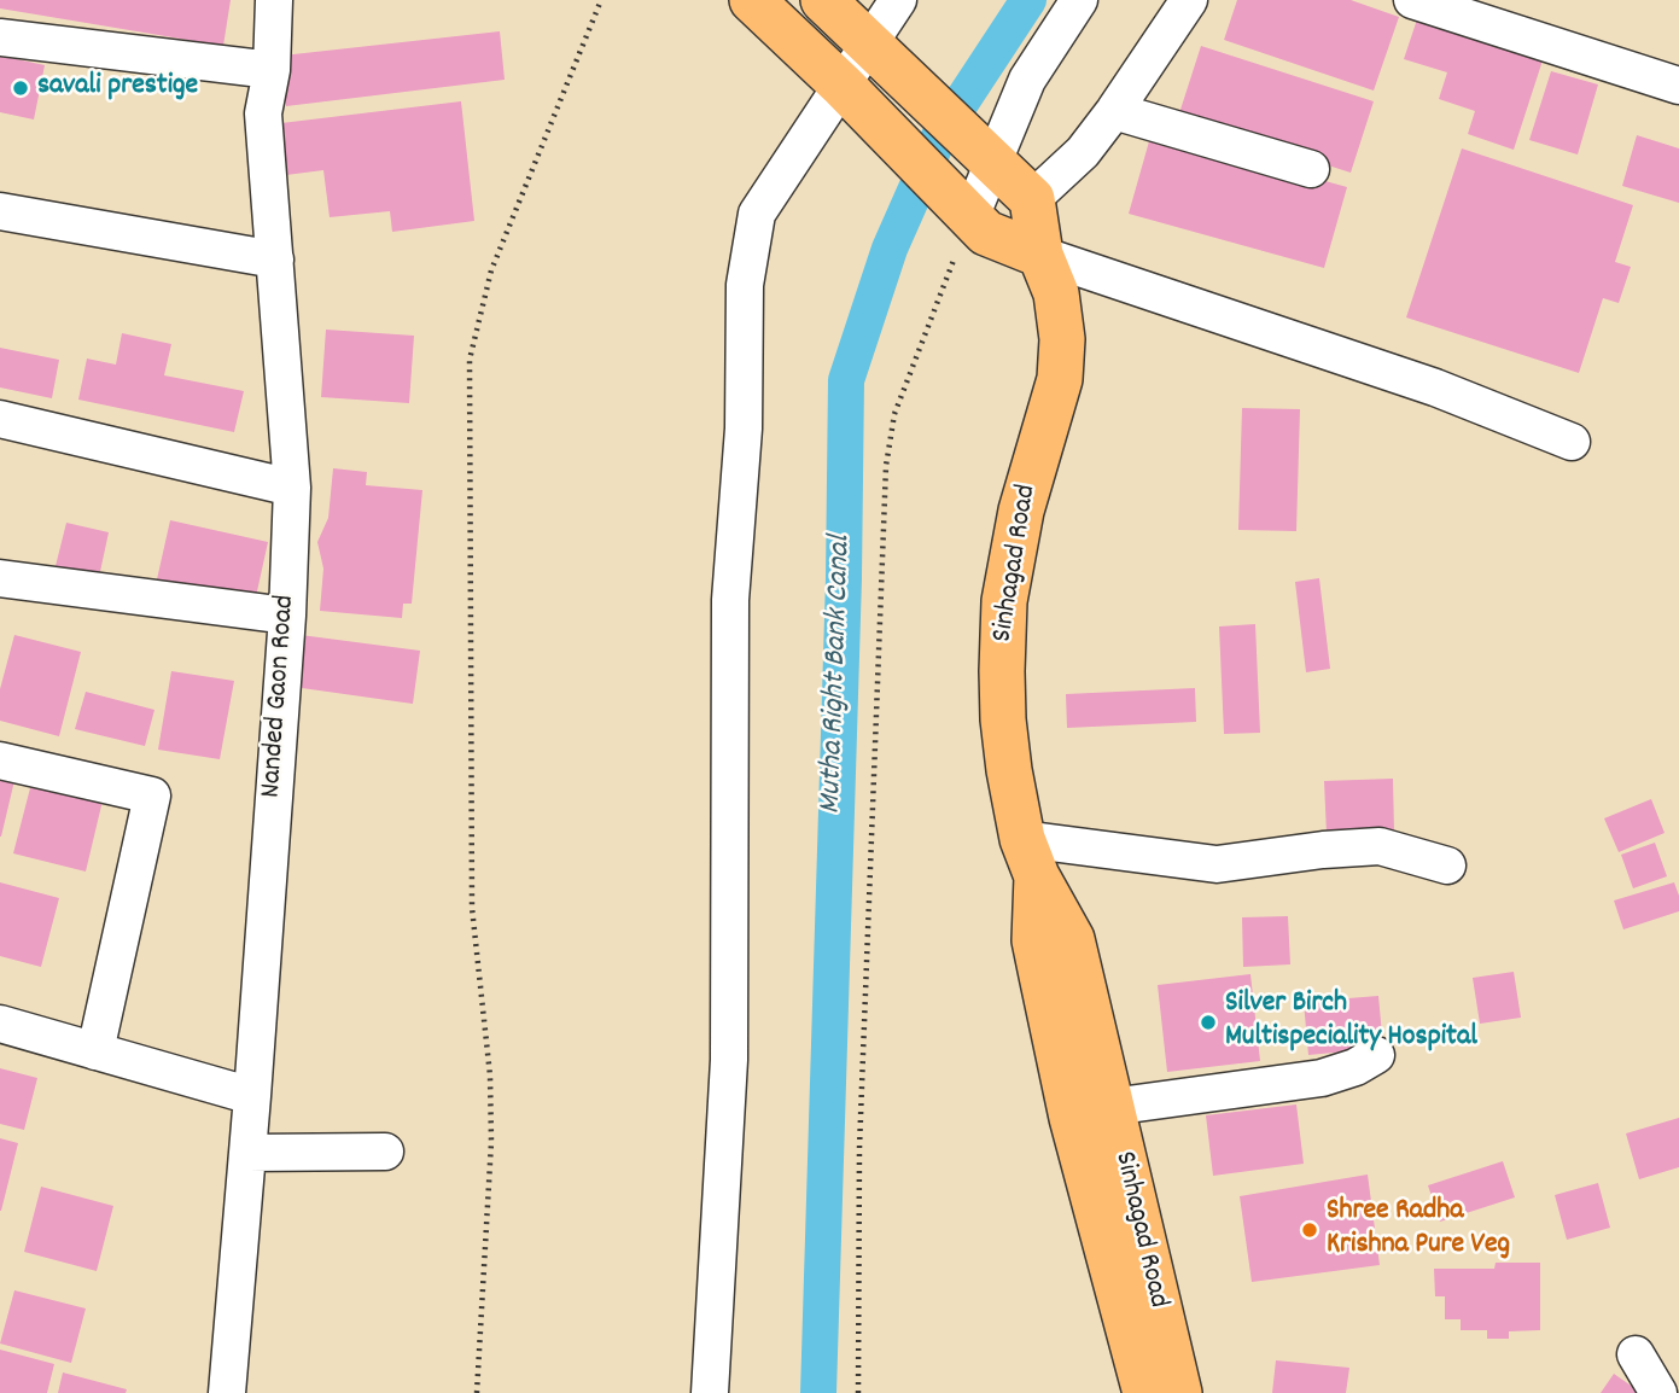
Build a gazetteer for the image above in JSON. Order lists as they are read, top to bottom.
{
  "streets": {
    "main road": ["Sinhagad Road"],
    "street": ["Nanded Gaon Road"]
  },
  "water": ["Mutha Right Bank Canal"],
  "places": ["savali prestige", "Silver Birch Multispeciality Hospital", "Shree Radha Krishna Pure Veg"]
}
